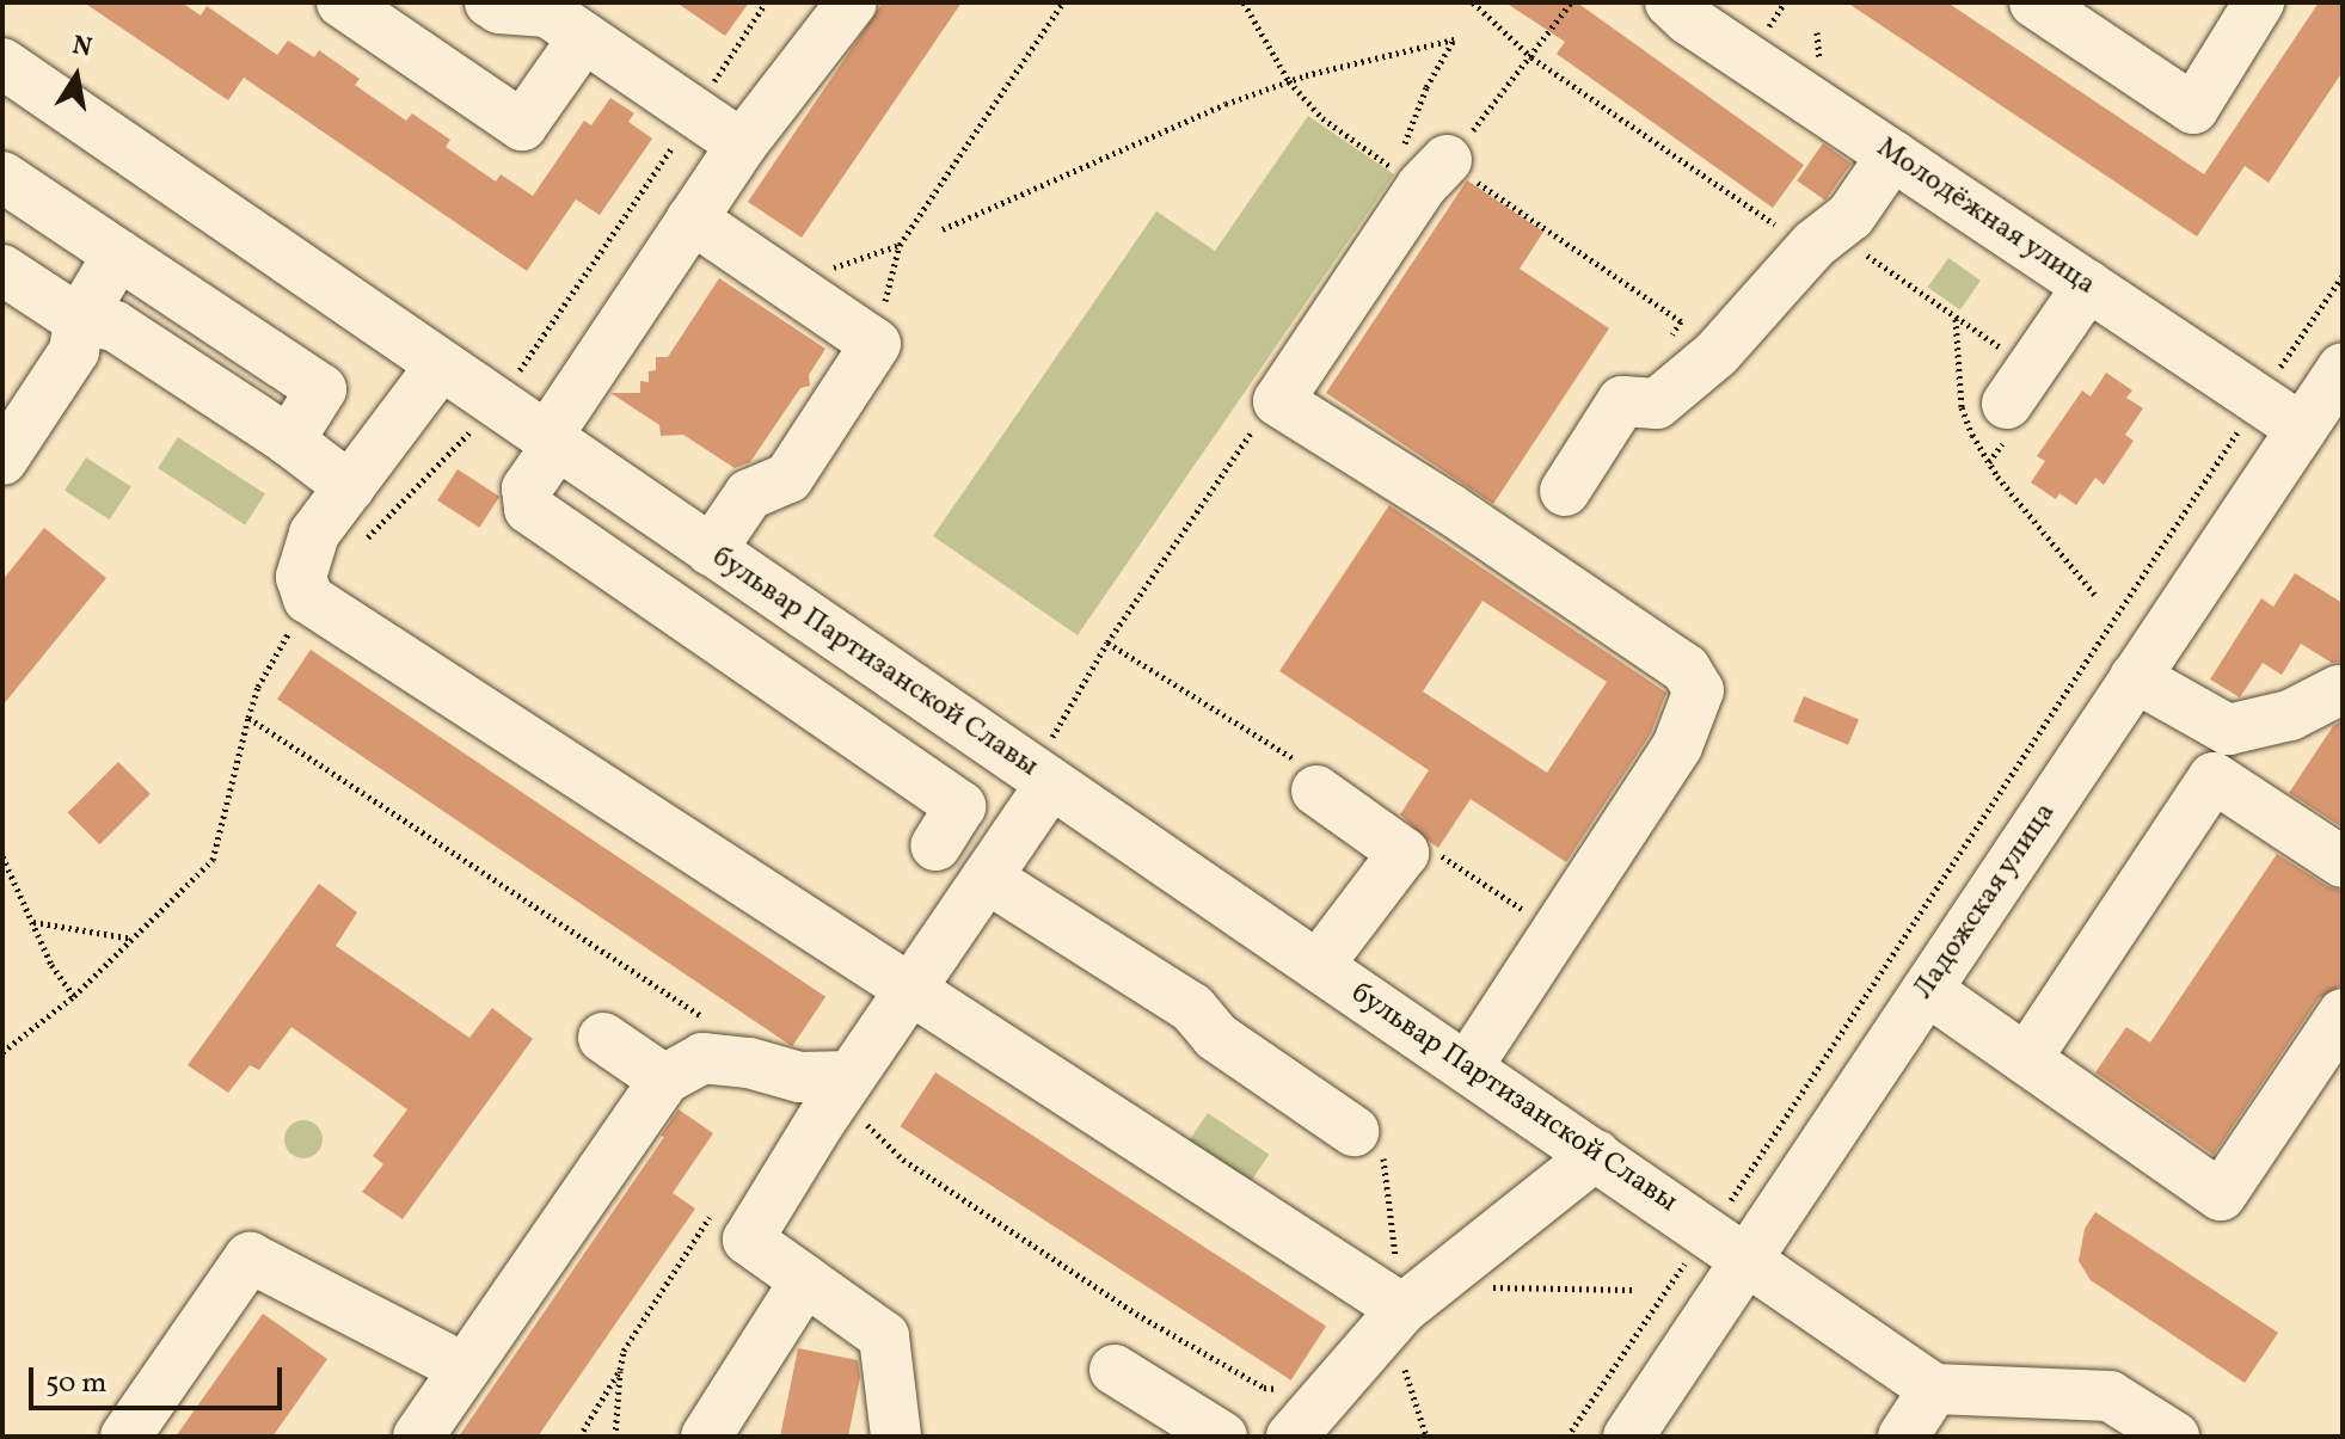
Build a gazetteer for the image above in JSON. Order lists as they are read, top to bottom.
{
  "streets": {
    "street": ["Молодёжная улица", "бульвар Партизанской Славы", "Ладожская улица"]
  },
  "crossings": [
    ["Молодёжная улица", "Ладожская улица"],
    ["бульвар Партизанской Славы", "Ладожская улица"]
  ],
  "scale_bar": "50 m",
  "north": "top"
}
